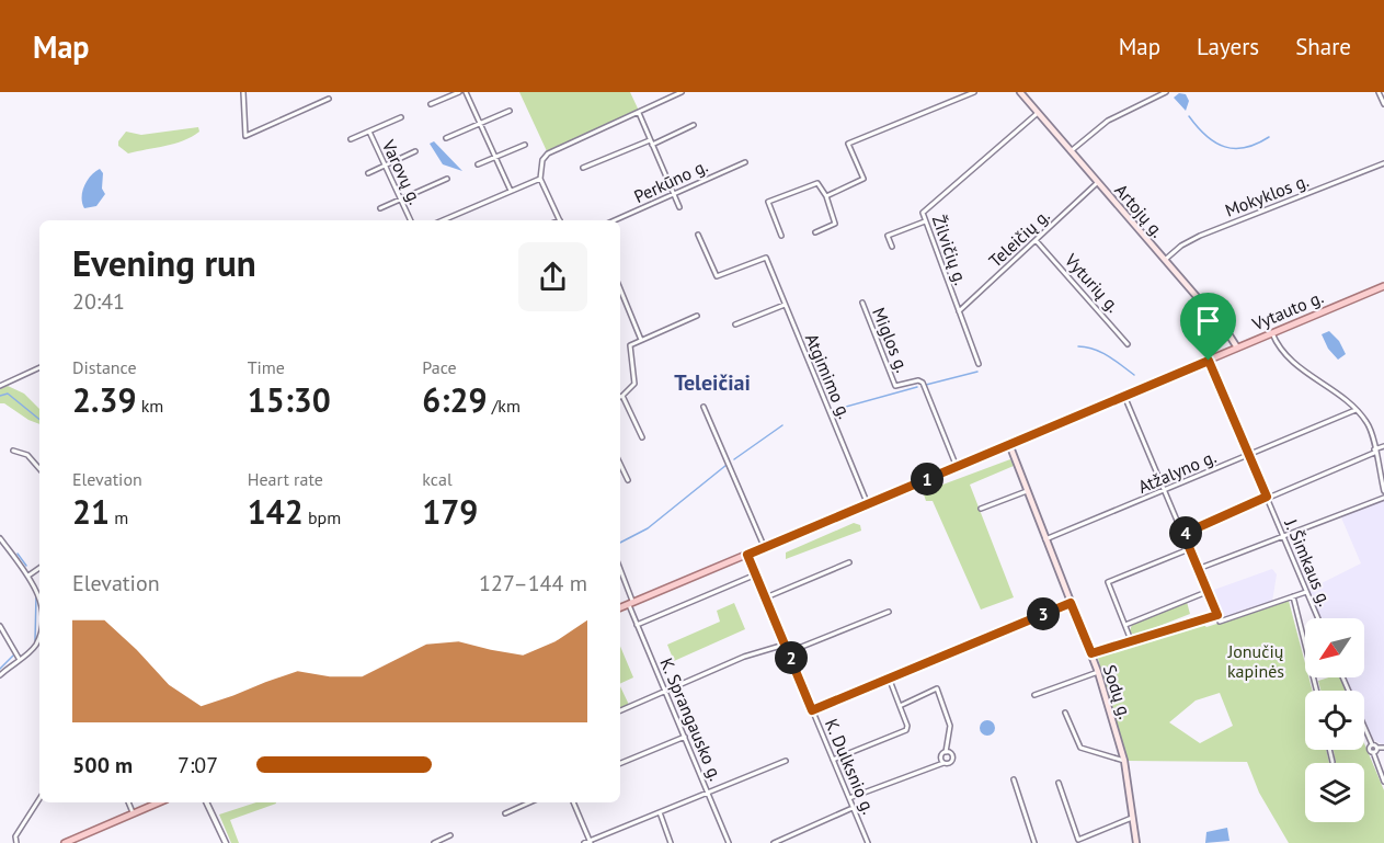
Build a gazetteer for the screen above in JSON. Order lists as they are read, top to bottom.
{
  "streets": {
    "main road": ["Artojų g.", "Vytauto g.", "Sodų g."],
    "street": [
      "Varovų g.",
      "Perkūno g.",
      "Mokyklos g.",
      "Teleičių g.",
      "Žilvičių g.",
      "Vyturių g.",
      "Miglos g.",
      "Atgimimo g.",
      "Atžalyno g.",
      "J. Šimkaus g.",
      "K. Sprangausko g.",
      "K. Dulksnio g."
    ]
  },
  "crossings": [
    ["Mokyklos g.", "Artojų g."],
    ["Artojų g.", "Teleičių g."],
    ["Artojų g.", "Žilvičių g."],
    ["Artojų g.", "Vytauto g."],
    ["Teleičių g.", "Žilvičių g."],
    ["Teleičių g.", "Vyturių g."],
    ["Vytauto g.", "Miglos g."],
    ["Vytauto g.", "Atgimimo g."],
    ["Vytauto g.", "J. Šimkaus g."],
    ["Vytauto g.", "Sodų g."],
    ["Vytauto g.", "K. Sprangausko g."],
    ["Vytauto g.", "K. Dulksnio g."],
    ["Atžalyno g.", "J. Šimkaus g."],
    ["Atžalyno g.", "Sodų g."]
  ],
  "districts": ["Teleičiai"],
  "parks": ["Jonučių kapinės"],
  "north": "bottom left",
  "page": {
    "header": "Map",
    "nav": ["Map", "Layers", "Share"],
    "heading": ["Evening run", "20:41"],
    "stats": [
      ["Distance", "2.39 km"],
      ["Time", "15:30"],
      ["Pace", "6:29 /km"],
      ["Elevation", "21 m"],
      ["Heart rate", "142 bpm"],
      ["kcal", "179"]
    ],
    "pins": [
      "1",
      "4",
      "3",
      "2"
    ],
    "chart": ["Elevation", "127–144 m"],
    "list": [
      {
        "name": "500 m",
        "note": "7:07"
      }
    ]
  }
}
